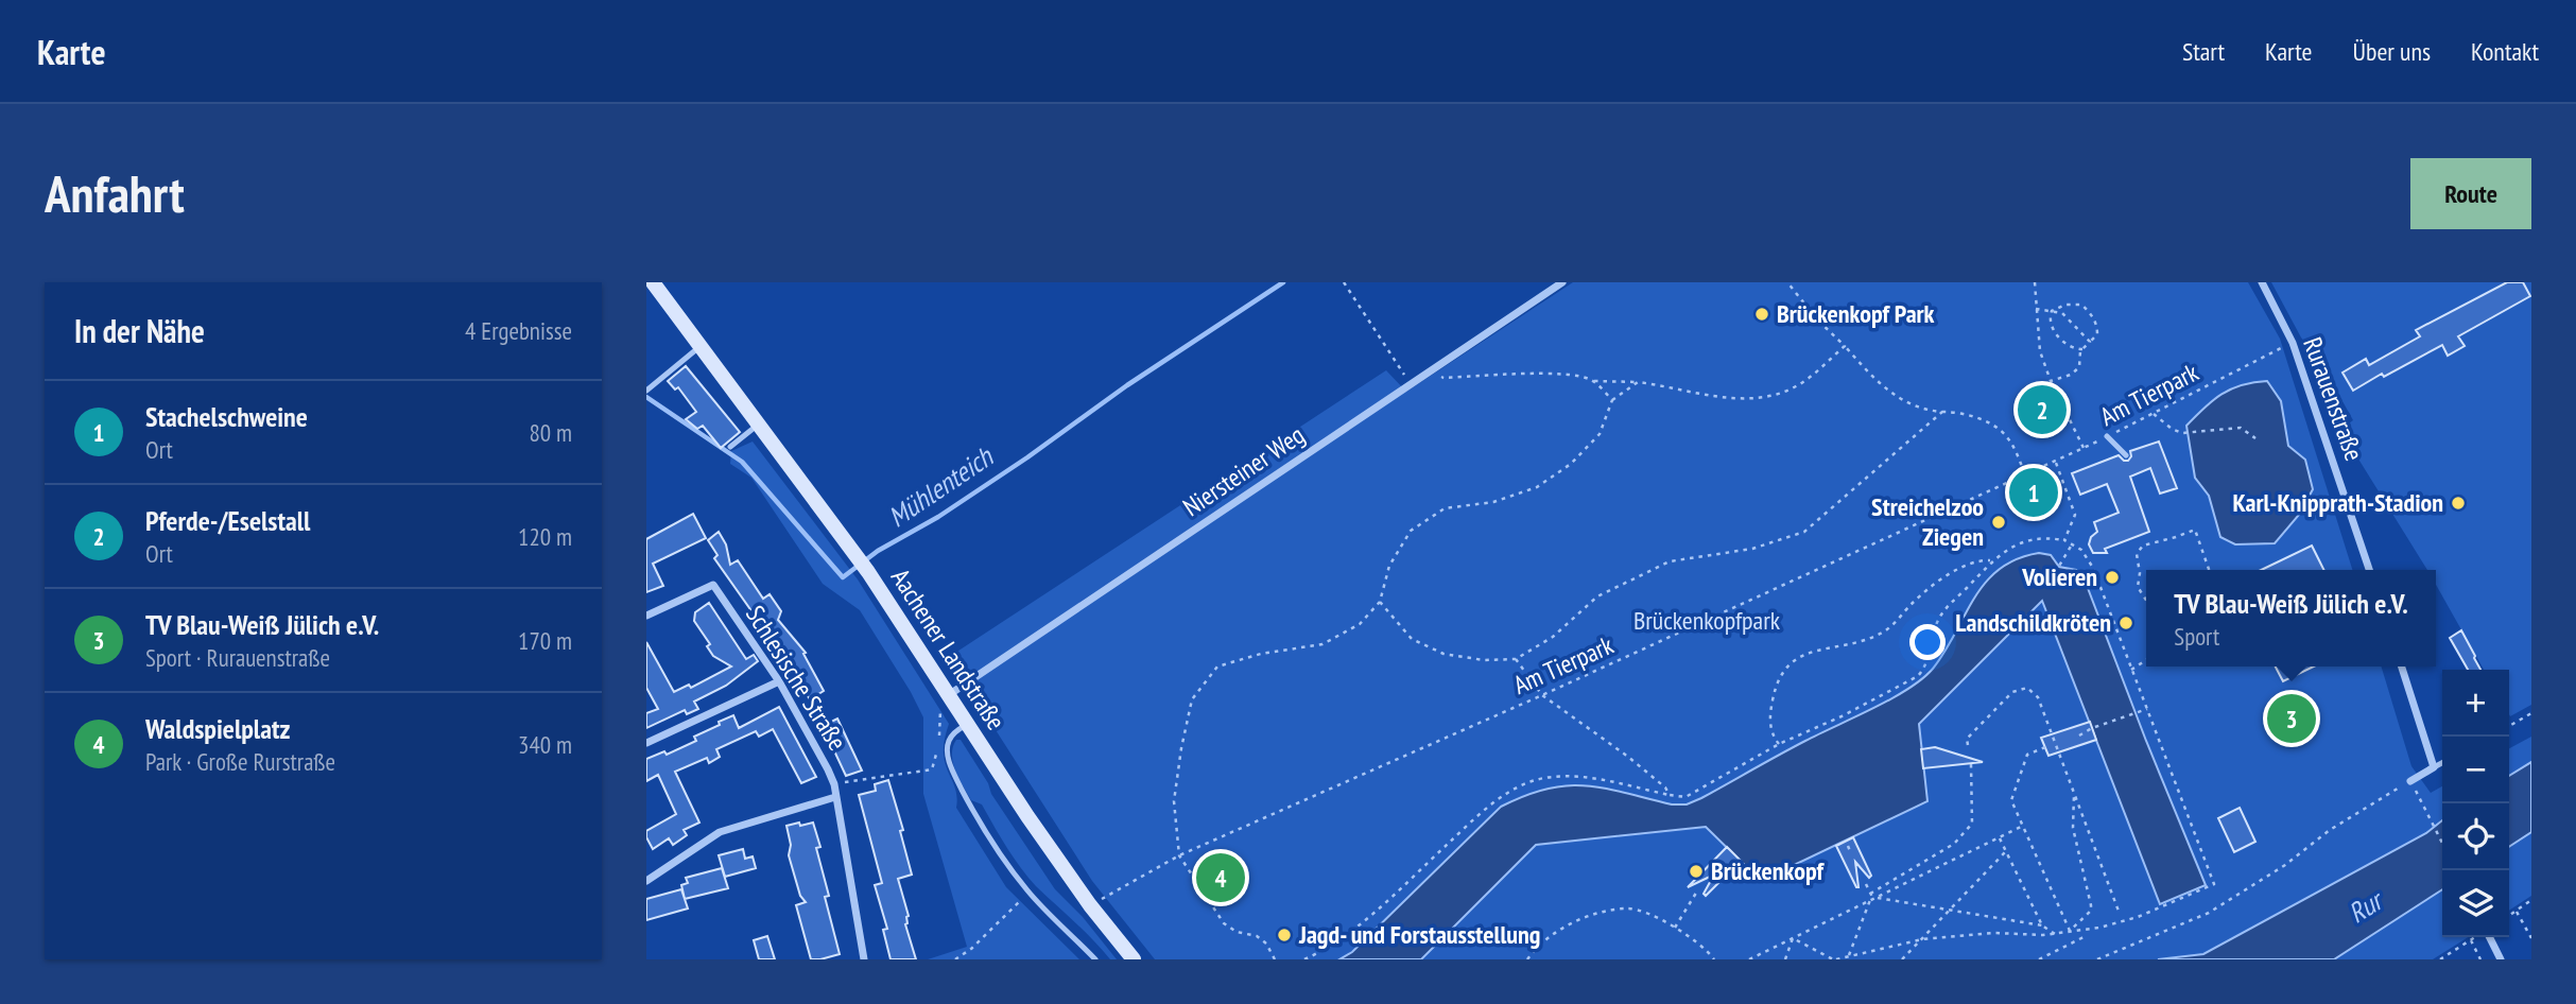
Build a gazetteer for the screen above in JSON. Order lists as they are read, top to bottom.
{
  "streets": {
    "main road": ["Aachener Landstraße"],
    "street": ["Rurauenstraße", "Niersteiner Weg", "Schlesische Straße"],
    "path": ["Am Tierpark"]
  },
  "crossings": [
    ["Am Tierpark", "Rurauenstraße"],
    ["Am Tierpark", "Aachener Landstraße"],
    ["Niersteiner Weg", "Aachener Landstraße"]
  ],
  "water": ["Mühlenteich", "Rur"],
  "parks": ["Brückenkopfpark"],
  "places": [
    "Brückenkopf Park",
    "Karl-Knipprath-Stadion",
    "Streichelzoo Ziegen",
    "Volieren",
    "Landschildkröten",
    "Brückenkopf",
    "Jagd- und Forstausstellung"
  ],
  "page": {
    "header": "Karte",
    "nav": [
      "Start",
      "Karte",
      "Über uns",
      "Kontakt"
    ],
    "buttons": "Route",
    "title": "Anfahrt",
    "heading": ["In der Nähe", "4 Ergebnisse"],
    "list": [
      {
        "mark": "1",
        "name": "Stachelschweine",
        "note": "Ort",
        "value": "80 m"
      },
      {
        "mark": "2",
        "name": "Pferde-/Eselstall",
        "note": "Ort",
        "value": "120 m"
      },
      {
        "mark": "3",
        "name": "TV Blau-Weiß Jülich e.V.",
        "note": "Sport · Rurauenstraße",
        "value": "170 m"
      },
      {
        "mark": "4",
        "name": "Waldspielplatz",
        "note": "Park · Große Rurstraße",
        "value": "340 m"
      }
    ],
    "pins": [
      "2",
      "1",
      "3",
      "4"
    ],
    "popup": ["TV Blau-Weiß Jülich e.V.", "Sport"],
    "map_buttons": ["+", "−"]
  }
}
